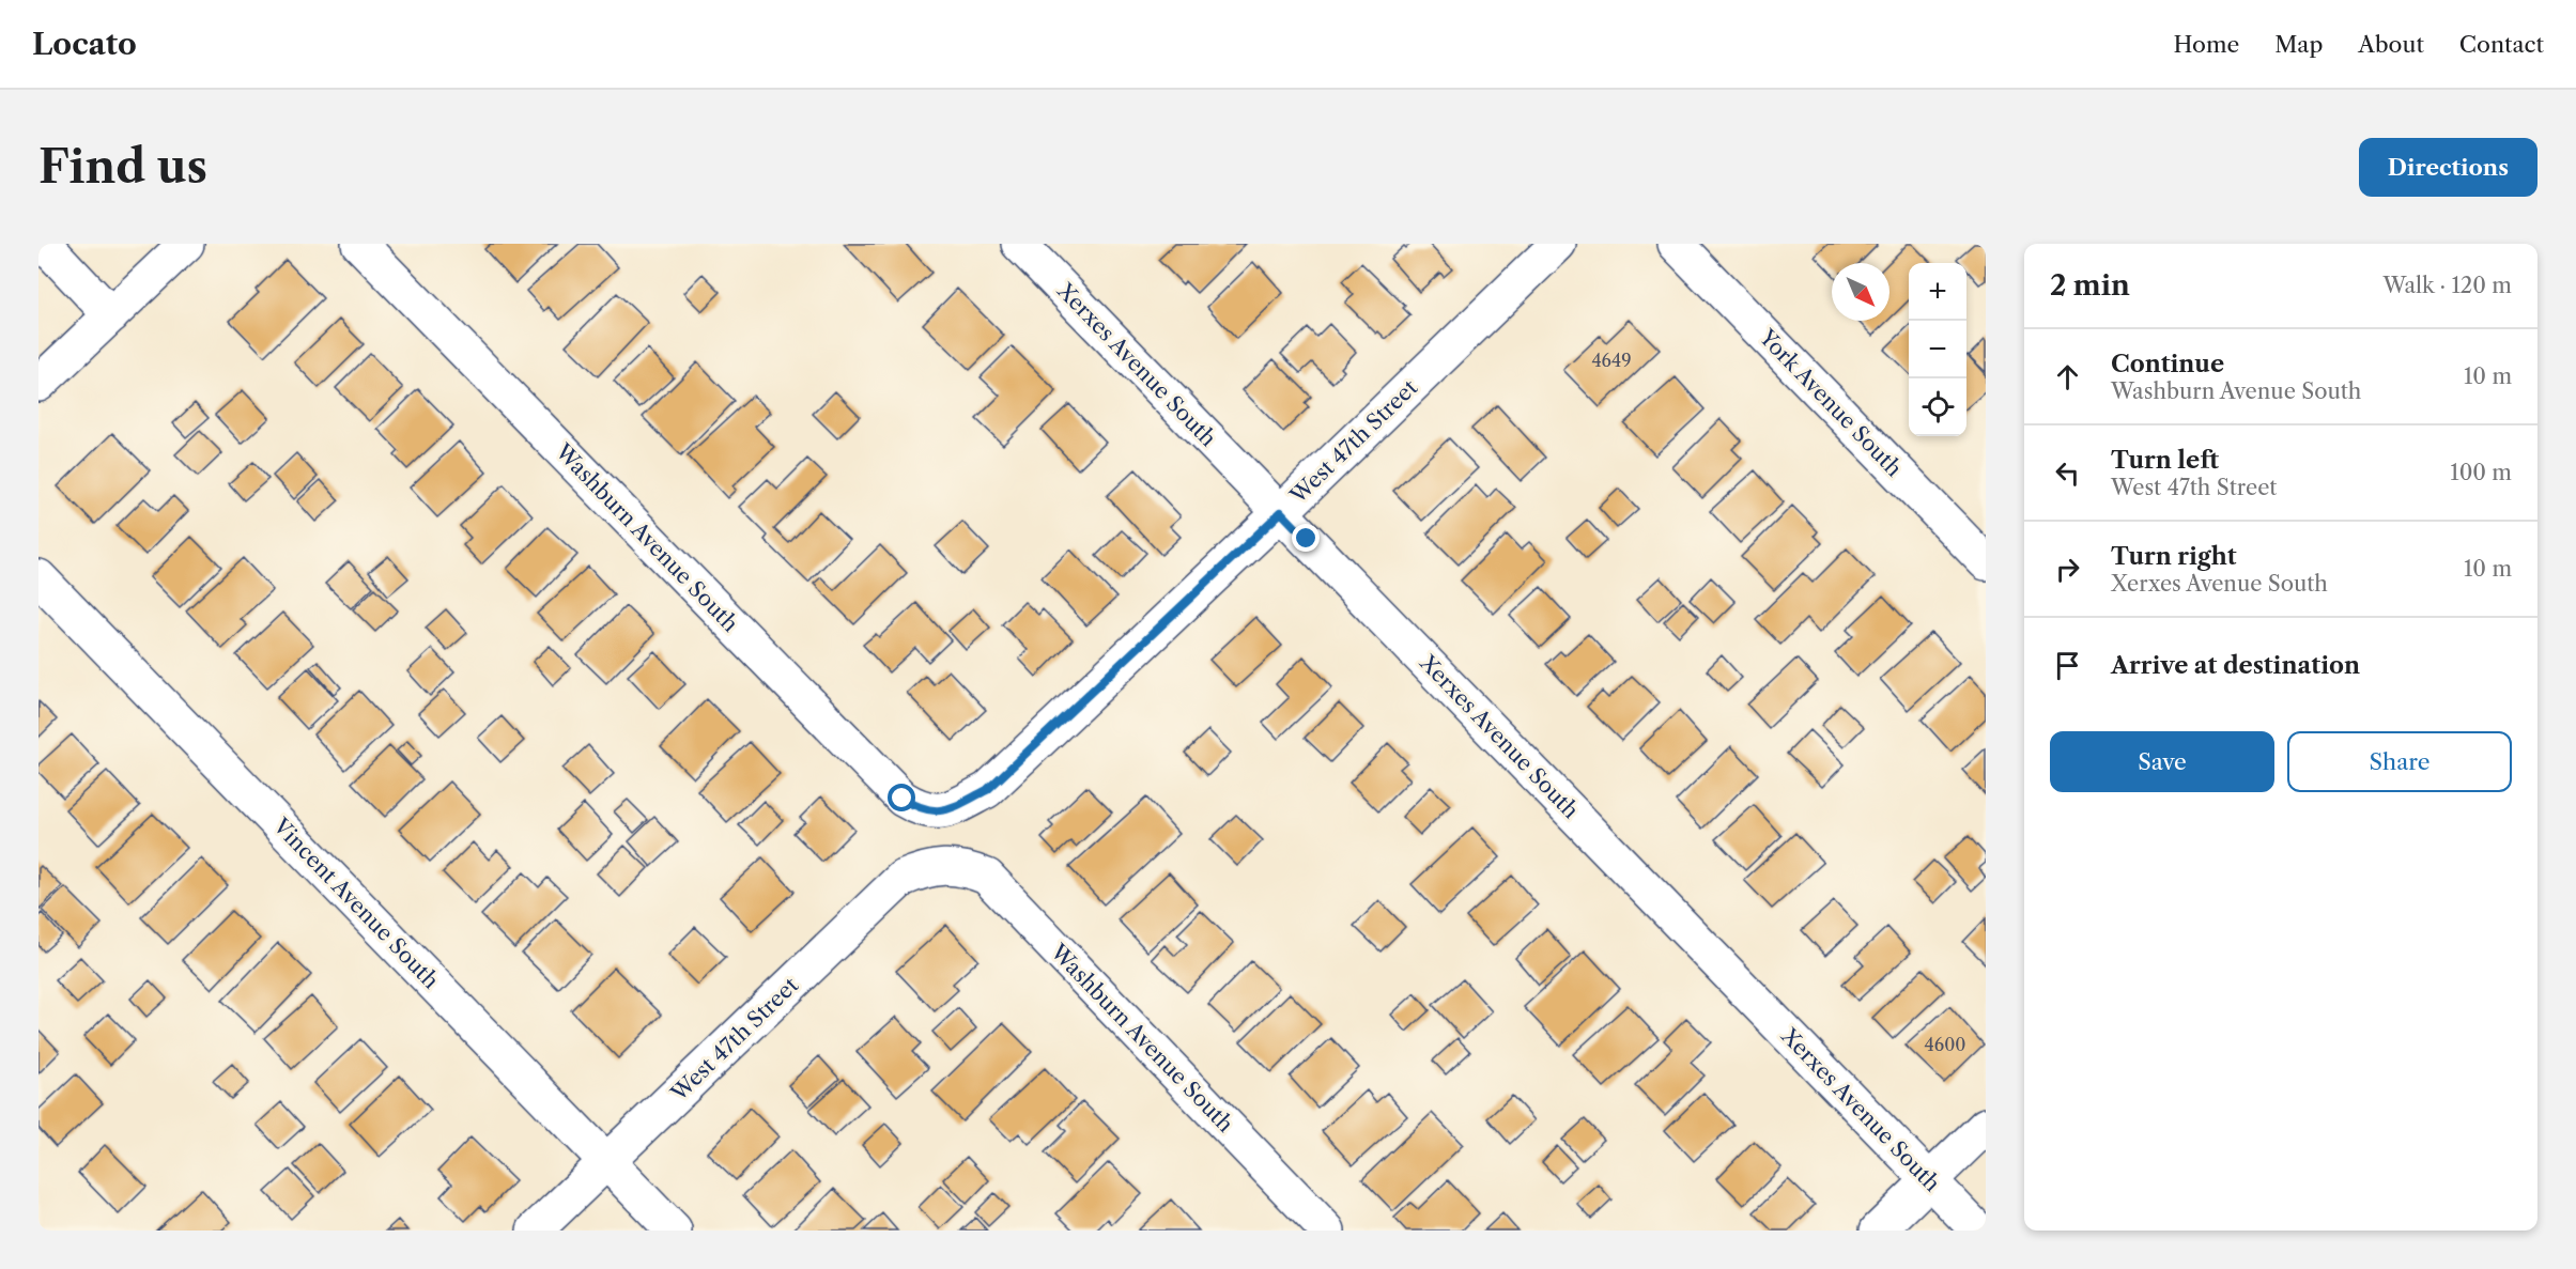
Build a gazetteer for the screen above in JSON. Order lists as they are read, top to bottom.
{
  "streets": {
    "street": [
      "Xerxes Avenue South",
      "York Avenue South",
      "West 47th Street",
      "Washburn Avenue South",
      "Vincent Avenue South"
    ]
  },
  "crossings": [
    ["Xerxes Avenue South", "West 47th Street"],
    ["West 47th Street", "Washburn Avenue South"],
    ["West 47th Street", "Vincent Avenue South"]
  ],
  "house_numbers": ["4649", "4600"],
  "north": "bottom right",
  "page": {
    "header": "Locato",
    "nav": [
      "Home",
      "Map",
      "About",
      "Contact"
    ],
    "buttons": [
      "Directions",
      ["Save", "Share"]
    ],
    "title": "Find us",
    "heading": ["2 min", "Walk · 120 m"],
    "map_buttons": ["+", "−"],
    "list": [
      ["Continue", "Washburn Avenue South", "10 m"],
      ["Turn left", "West 47th Street", "100 m"],
      ["Turn right", "Xerxes Avenue South", "10 m"],
      "Arrive at destination"
    ]
  }
}
